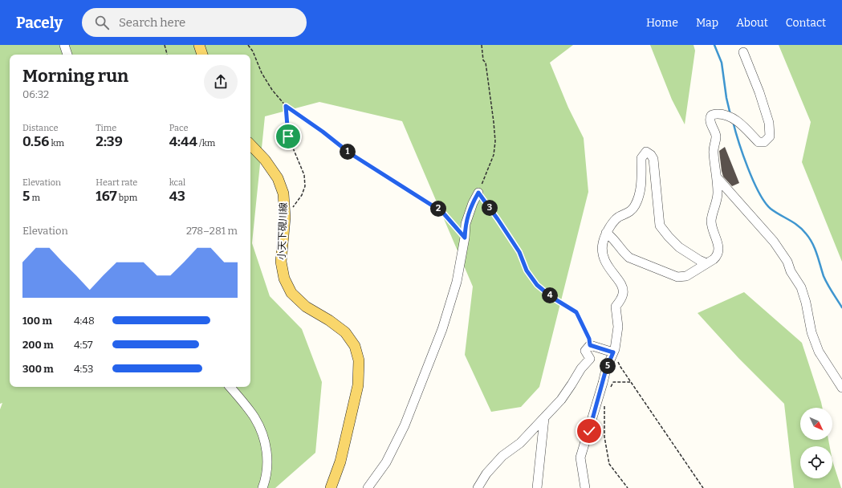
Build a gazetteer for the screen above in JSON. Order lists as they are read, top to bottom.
{
  "streets": {
    "main road": ["小天下硯川線"]
  },
  "north": "bottom right",
  "page": {
    "header": "Pacely",
    "search": "Search here",
    "nav": [
      "Home",
      "Map",
      "About",
      "Contact"
    ],
    "heading": ["Morning run", "06:32"],
    "stats": [
      ["Distance", "0.56 km"],
      ["Time", "2:39"],
      ["Pace", "4:44 /km"],
      ["Elevation", "5 m"],
      ["Heart rate", "167 bpm"],
      ["kcal", "43"]
    ],
    "pins": [
      "1",
      "3",
      "2",
      "4",
      "5"
    ],
    "chart": ["Elevation", "278–281 m"],
    "list": [
      {
        "name": "100 m",
        "note": "4:48"
      },
      {
        "name": "200 m",
        "note": "4:57"
      },
      {
        "name": "300 m",
        "note": "4:53"
      }
    ]
  }
}
